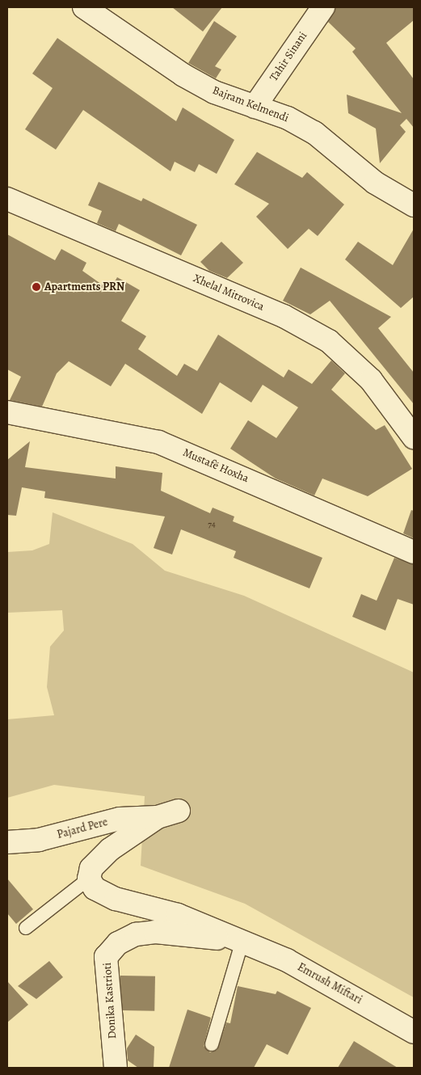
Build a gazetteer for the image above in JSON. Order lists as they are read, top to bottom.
{
  "streets": {
    "street": [
      "Tahir Sinani",
      "Bajram Kelmendi",
      "Xhelal Mitrovica",
      "Mustafë Hoxha",
      "Pajard Pere",
      "Emrush Miftari",
      "Donika Kastrioti"
    ]
  },
  "crossings": [
    ["Tahir Sinani", "Bajram Kelmendi"],
    ["Emrush Miftari", "Donika Kastrioti"]
  ],
  "places": ["Apartments PRN"],
  "house_numbers": ["74"]
}
